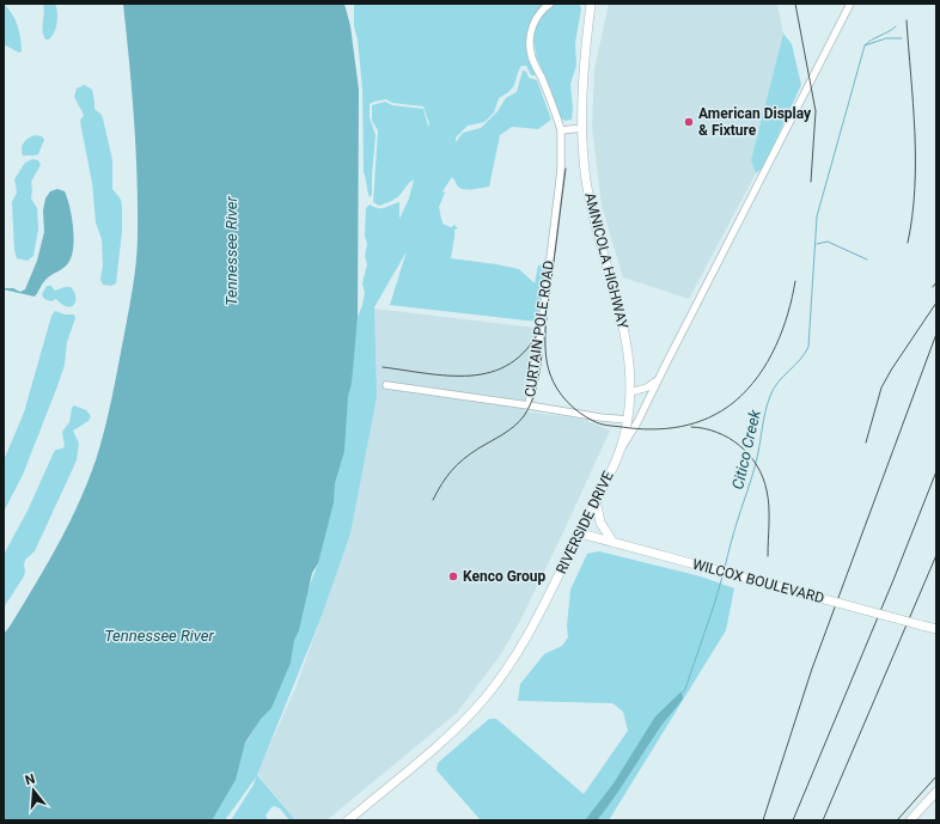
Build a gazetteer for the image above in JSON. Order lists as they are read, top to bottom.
{
  "streets": {
    "main road": ["AMNICOLA HIGHWAY", "RIVERSIDE DRIVE", "WILCOX BOULEVARD"],
    "street": ["CURTAIN POLE ROAD"]
  },
  "crossings": [
    ["AMNICOLA HIGHWAY", "RIVERSIDE DRIVE"],
    ["RIVERSIDE DRIVE", "WILCOX BOULEVARD"]
  ],
  "water": ["Tennessee River", "Citico Creek"],
  "places": ["American Display & Fixture", "Kenco Group"],
  "north": "top"
}
